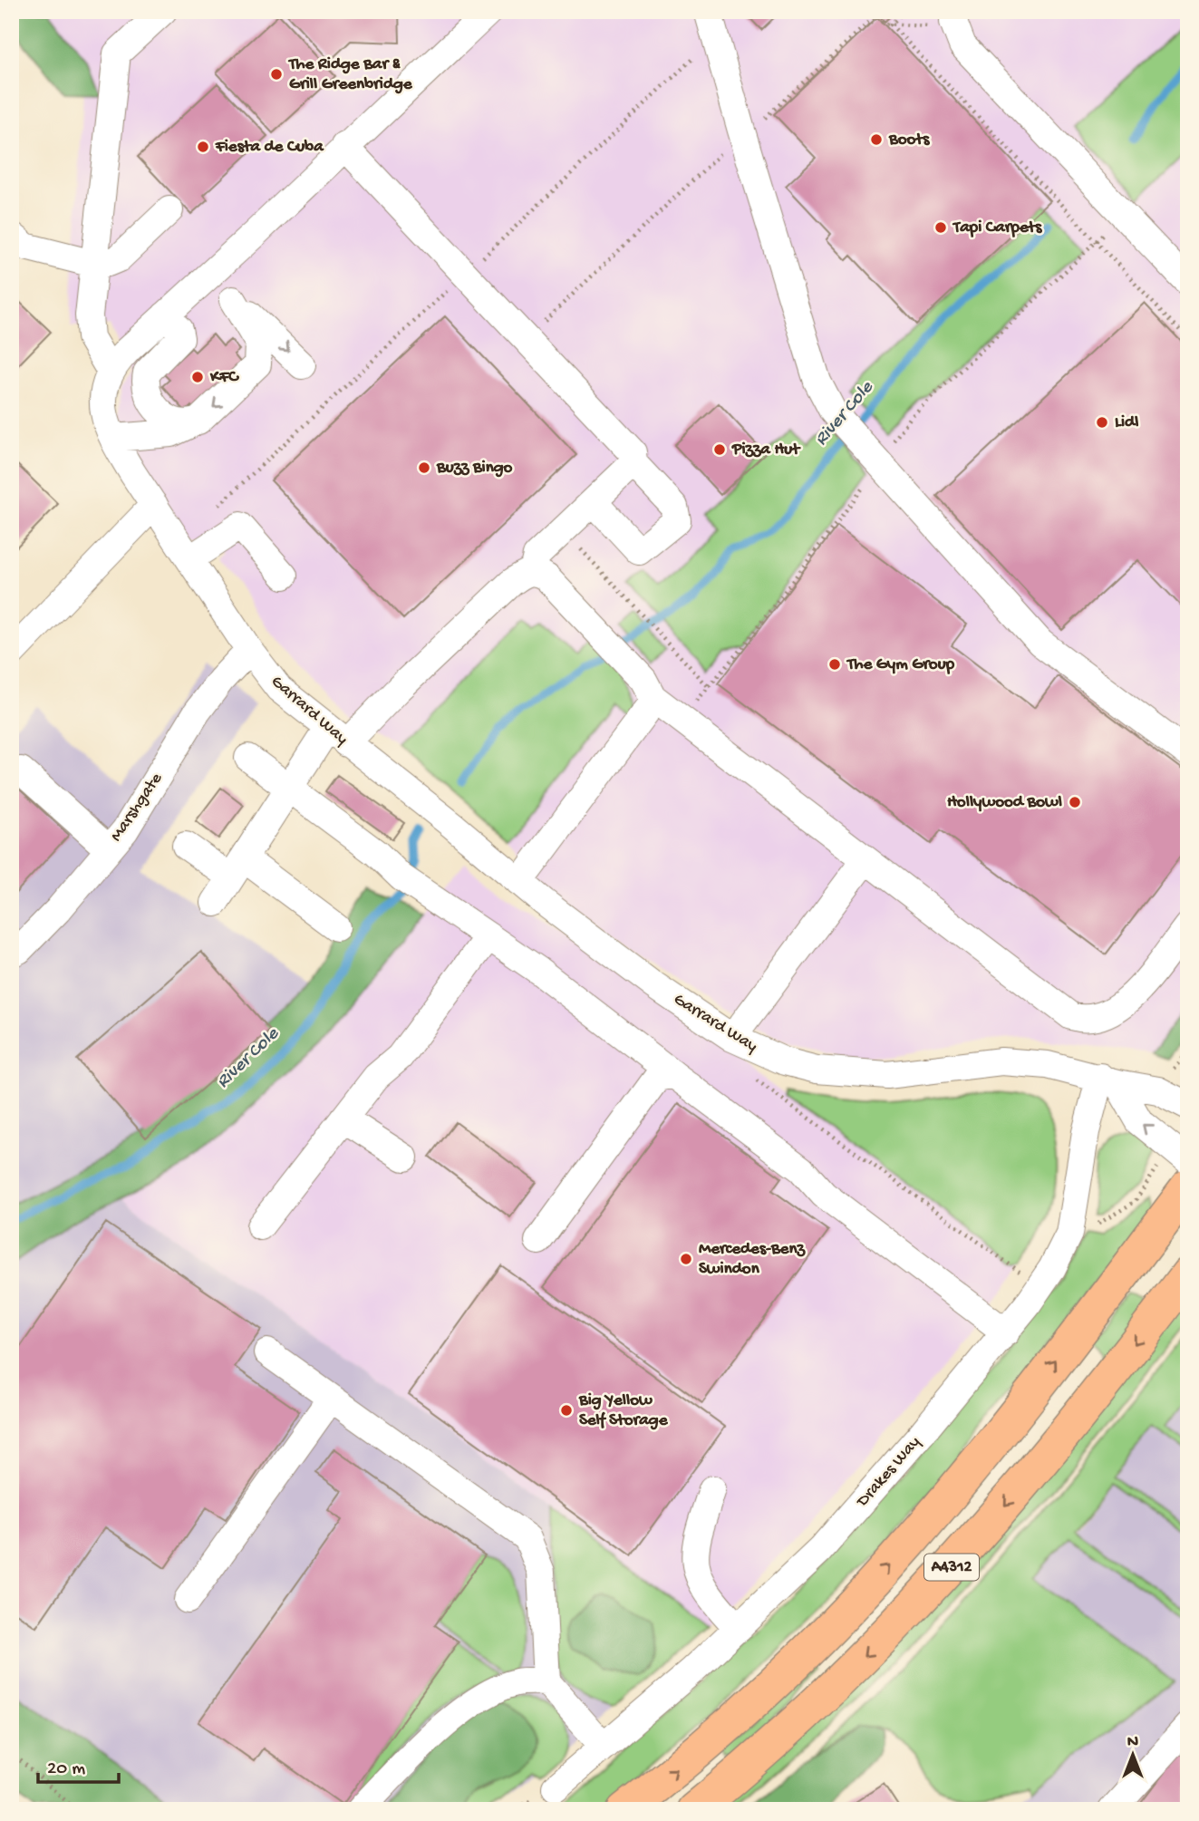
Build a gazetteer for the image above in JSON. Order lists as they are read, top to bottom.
{
  "streets": {
    "main road": ["A4312"],
    "street": ["Garrard Way", "Marshgate", "Drakes Way"]
  },
  "crossings": [
    ["Garrard Way", "Marshgate"],
    ["Garrard Way", "Drakes Way"]
  ],
  "water": ["River Cole"],
  "places": [
    "The Ridge Bar & Grill Greenbridge",
    "Boots",
    "Fiesta de Cuba",
    "Tapi Carpets",
    "KFC",
    "Lidl",
    "Pizza Hut",
    "Buzz Bingo",
    "The Gym Group",
    "Hollywood Bowl",
    "Mercedes-Benz Swindon",
    "Big Yellow Self Storage"
  ],
  "scale_bar": "20 m",
  "north": "top"
}
